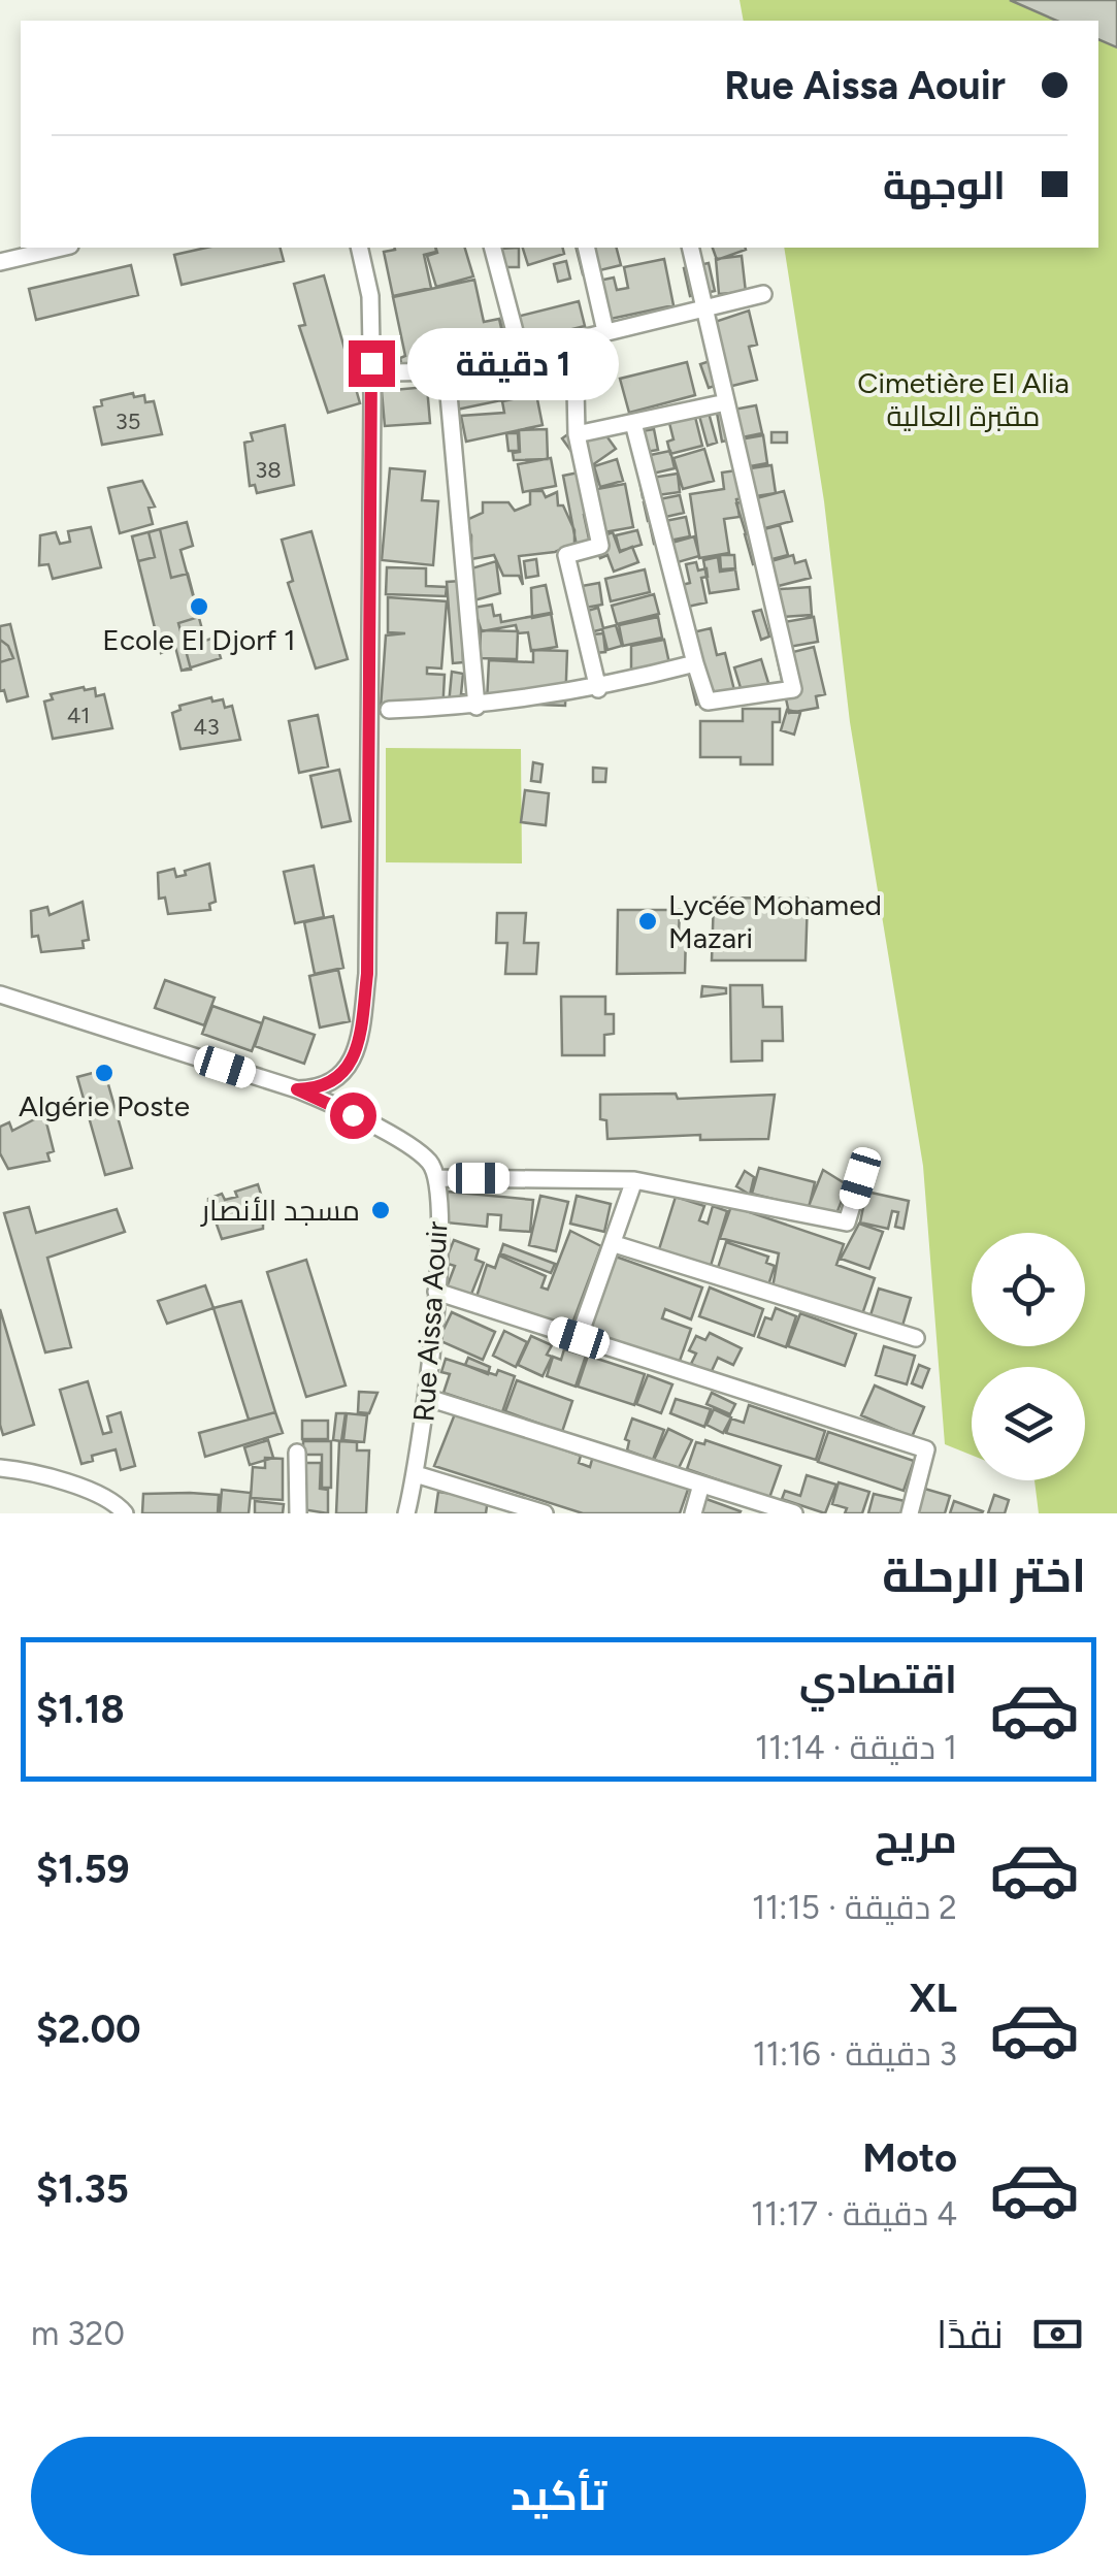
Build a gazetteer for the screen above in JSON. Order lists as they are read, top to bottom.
{
  "streets": {
    "street": ["Rue Aissa Aouir"]
  },
  "parks": ["Cimetière El Alia مقبرة العالية"],
  "places": [
    "Ecole El Djorf 1",
    "Lycée Mohamed Mazari",
    "Algérie Poste",
    "مسجد الأنصار"
  ],
  "house_numbers": [
    "35",
    "38",
    "41",
    "43"
  ],
  "page": {
    "banner": ["Rue Aissa Aouir", "الوجهة"],
    "bubble": "1 دقيقة",
    "heading": "اختر الرحلة",
    "list": [
      {
        "name": "اقتصادي",
        "note": "1 دقيقة · 11:14",
        "value": "$1.18"
      },
      {
        "name": "مريح",
        "note": "2 دقيقة · 11:15",
        "value": "$1.59"
      },
      {
        "name": "XL",
        "note": "3 دقيقة · 11:16",
        "value": "$2.00"
      },
      {
        "name": "Moto",
        "note": "4 دقيقة · 11:17",
        "value": "$1.35"
      }
    ],
    "pay": ["نقدًا", "320 m"],
    "buttons": "تأكيد"
  }
}
